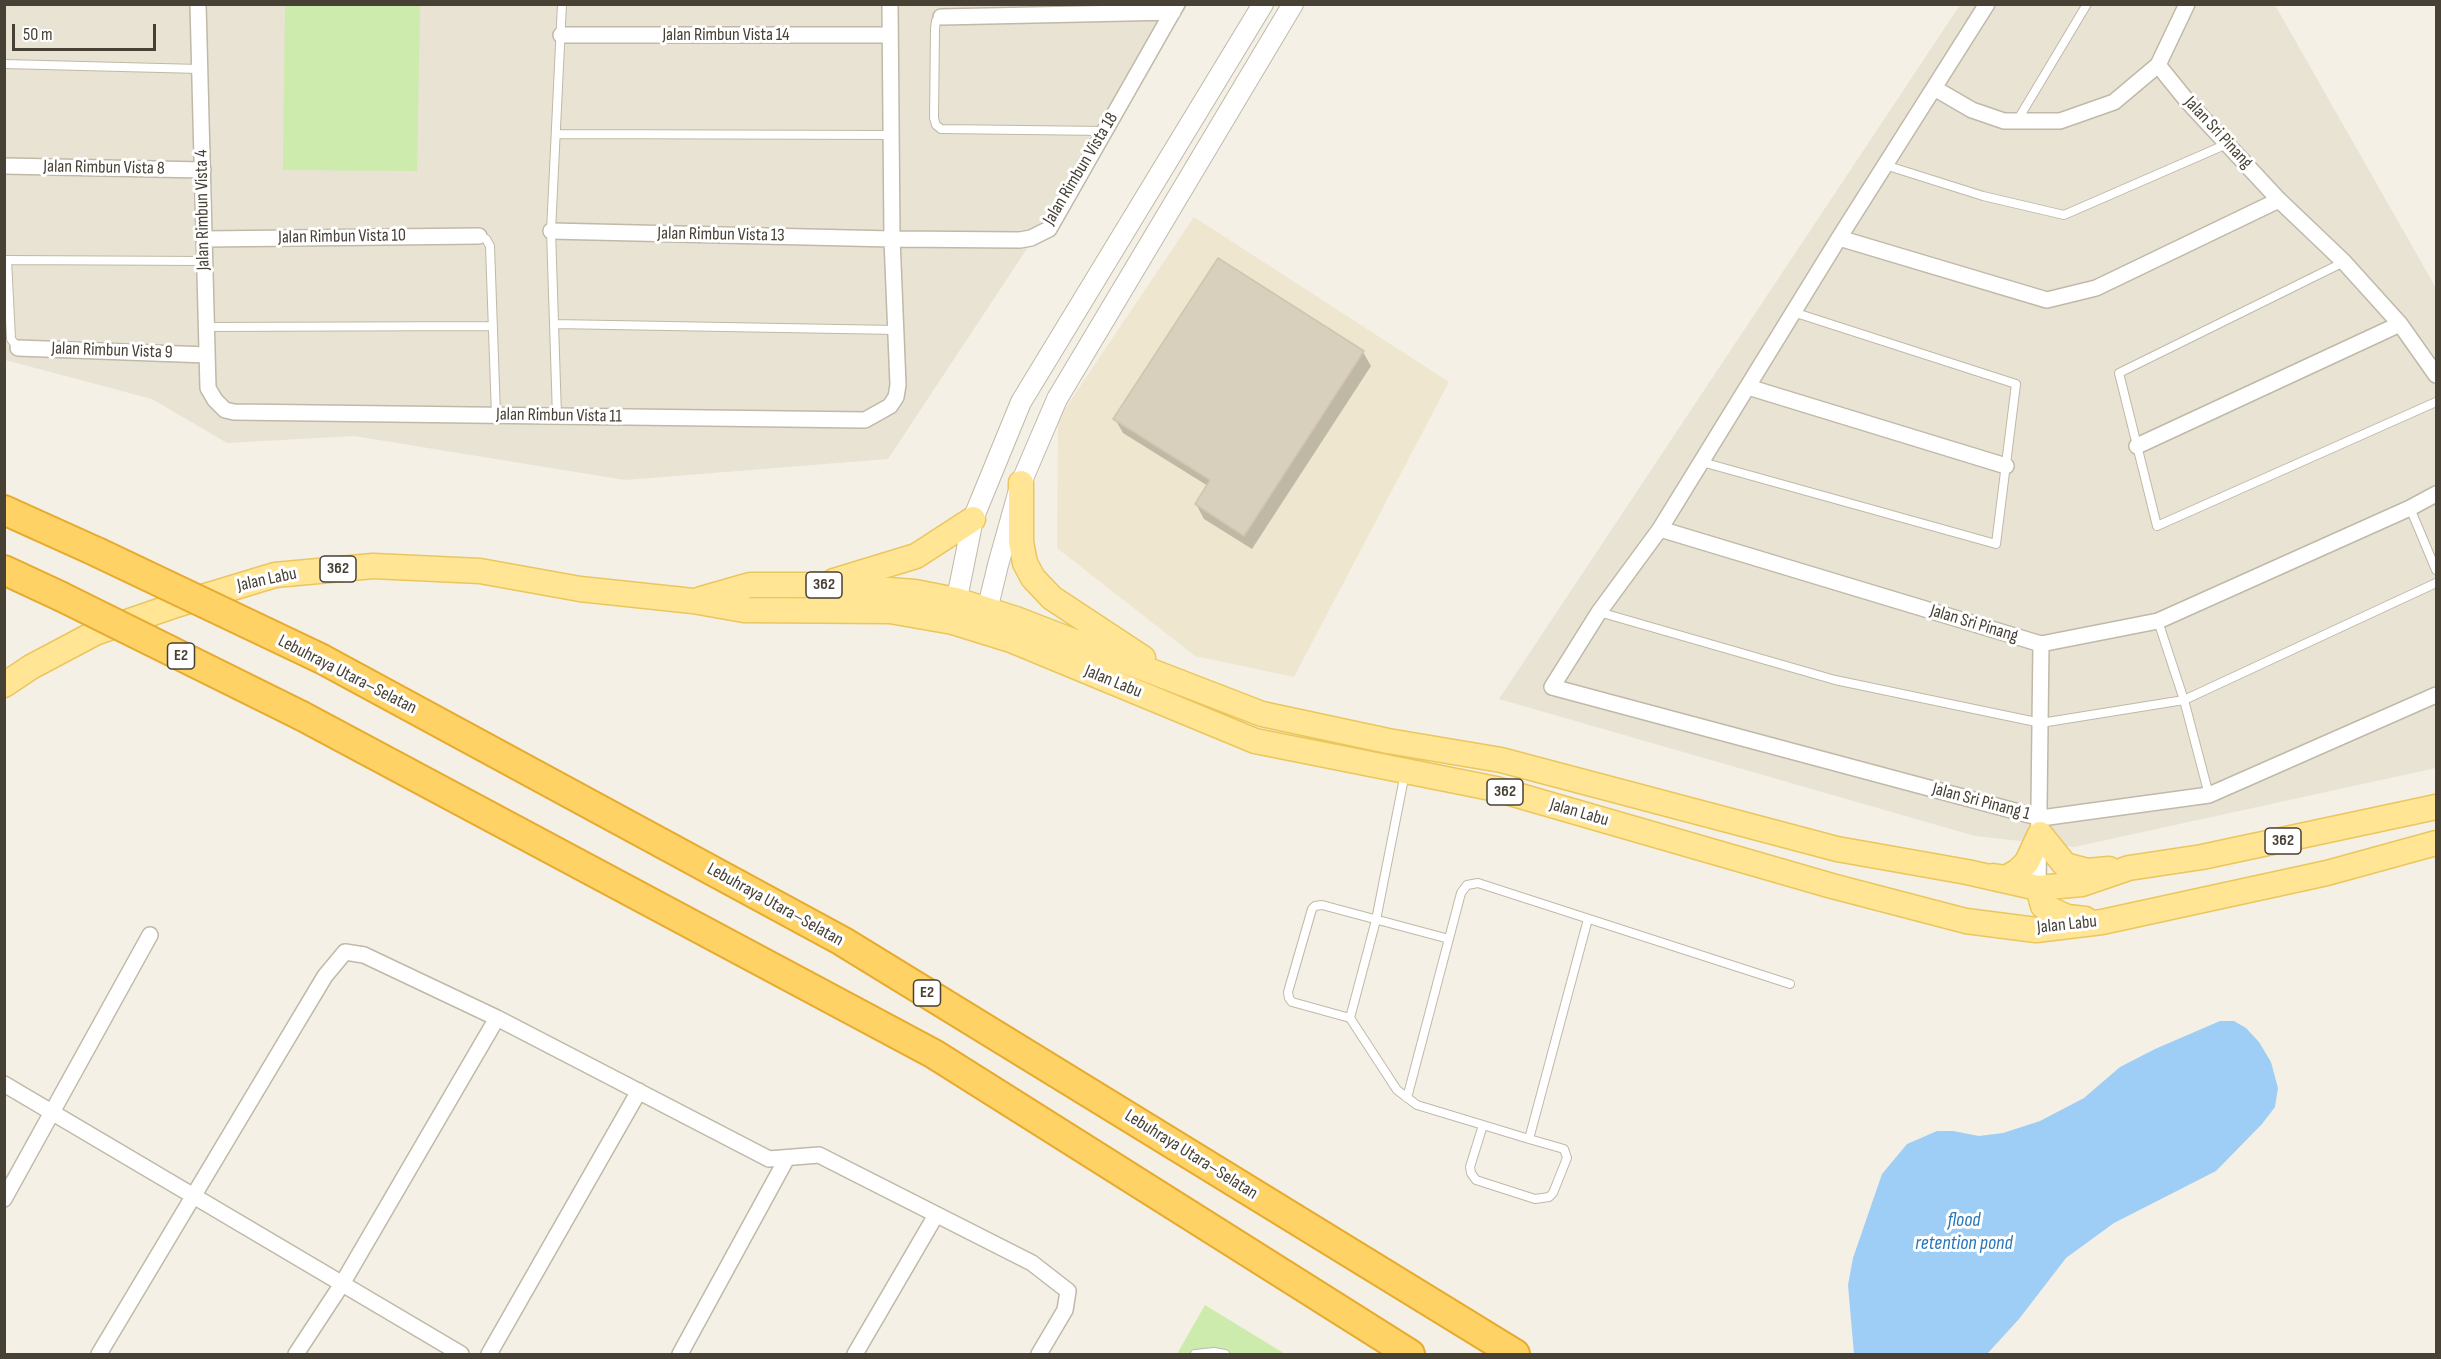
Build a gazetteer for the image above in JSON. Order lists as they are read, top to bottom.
{
  "streets": {
    "highway": ["E2", "Lebuhraya Utara–Selatan"],
    "main road": ["362", "Jalan Labu"],
    "street": [
      "Jalan Rimbun Vista 14",
      "Jalan Sri Pinang",
      "Jalan Rimbun Vista 8",
      "Jalan Rimbun Vista 18",
      "Jalan Rimbun Vista 4",
      "Jalan Rimbun Vista 13",
      "Jalan Rimbun Vista 10",
      "Jalan Rimbun Vista 9",
      "Jalan Rimbun Vista 11",
      "Jalan Sri Pinang 1"
    ]
  },
  "crossings": [
    ["Jalan Rimbun Vista 8", "Jalan Rimbun Vista 4"],
    ["Jalan Rimbun Vista 18", "Jalan Rimbun Vista 13"],
    ["Jalan Rimbun Vista 4", "Jalan Rimbun Vista 10"],
    ["Jalan Rimbun Vista 4", "Jalan Rimbun Vista 9"],
    ["Jalan Rimbun Vista 4", "Jalan Rimbun Vista 11"]
  ],
  "water": ["flood retention pond"],
  "scale_bar": "50 m"
}
